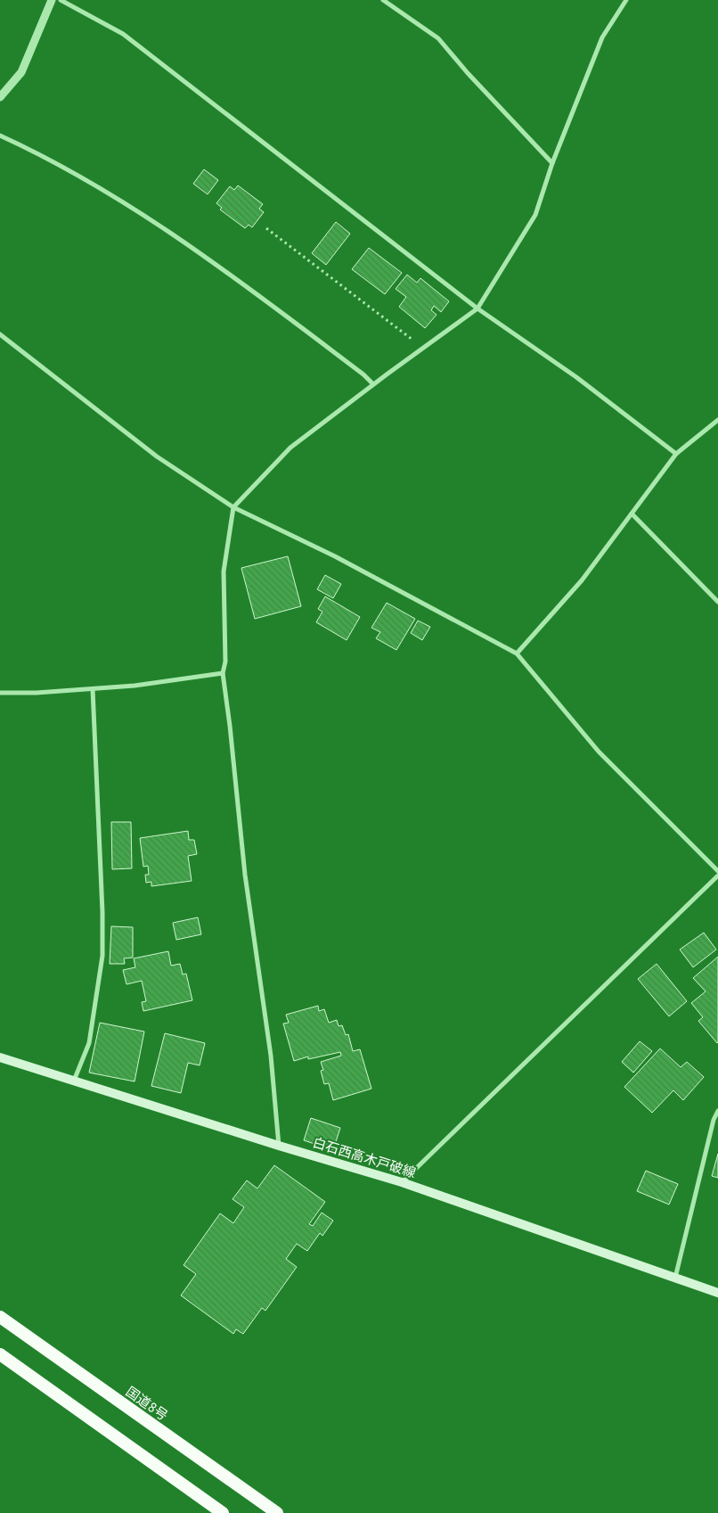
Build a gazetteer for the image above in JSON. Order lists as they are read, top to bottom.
{
  "streets": {
    "highway": ["国道8号"],
    "main road": ["白石西高木戸破線"]
  }
}
